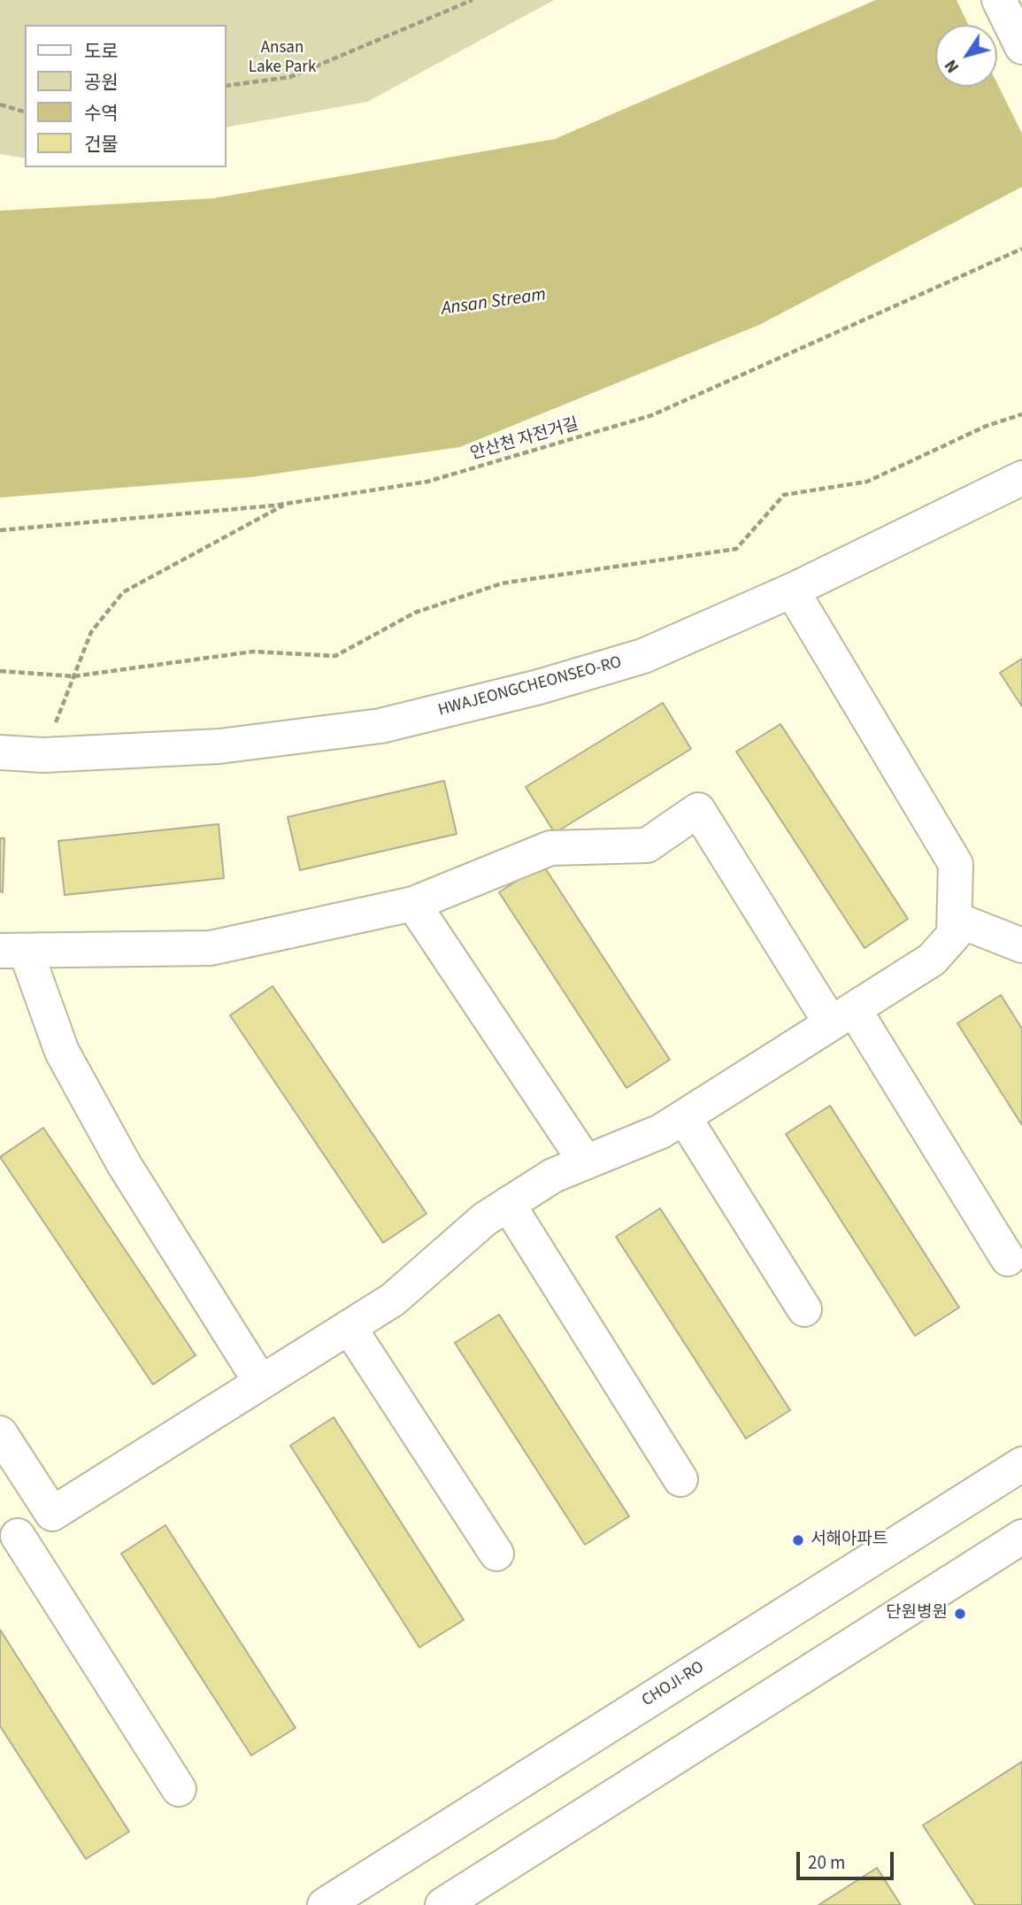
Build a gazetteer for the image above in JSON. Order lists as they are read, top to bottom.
{
  "streets": {
    "street": ["HWAJEONGCHEONSEO-RO", "CHOJI-RO"],
    "path": ["안산천 자전거길"]
  },
  "water": ["Ansan Stream"],
  "parks": ["Ansan Lake Park"],
  "places": ["서해아파트", "단원병원"],
  "legend": [
    "도로",
    "공원",
    "수역",
    "건물"
  ],
  "scale_bar": "20 m",
  "north": "bottom left"
}
